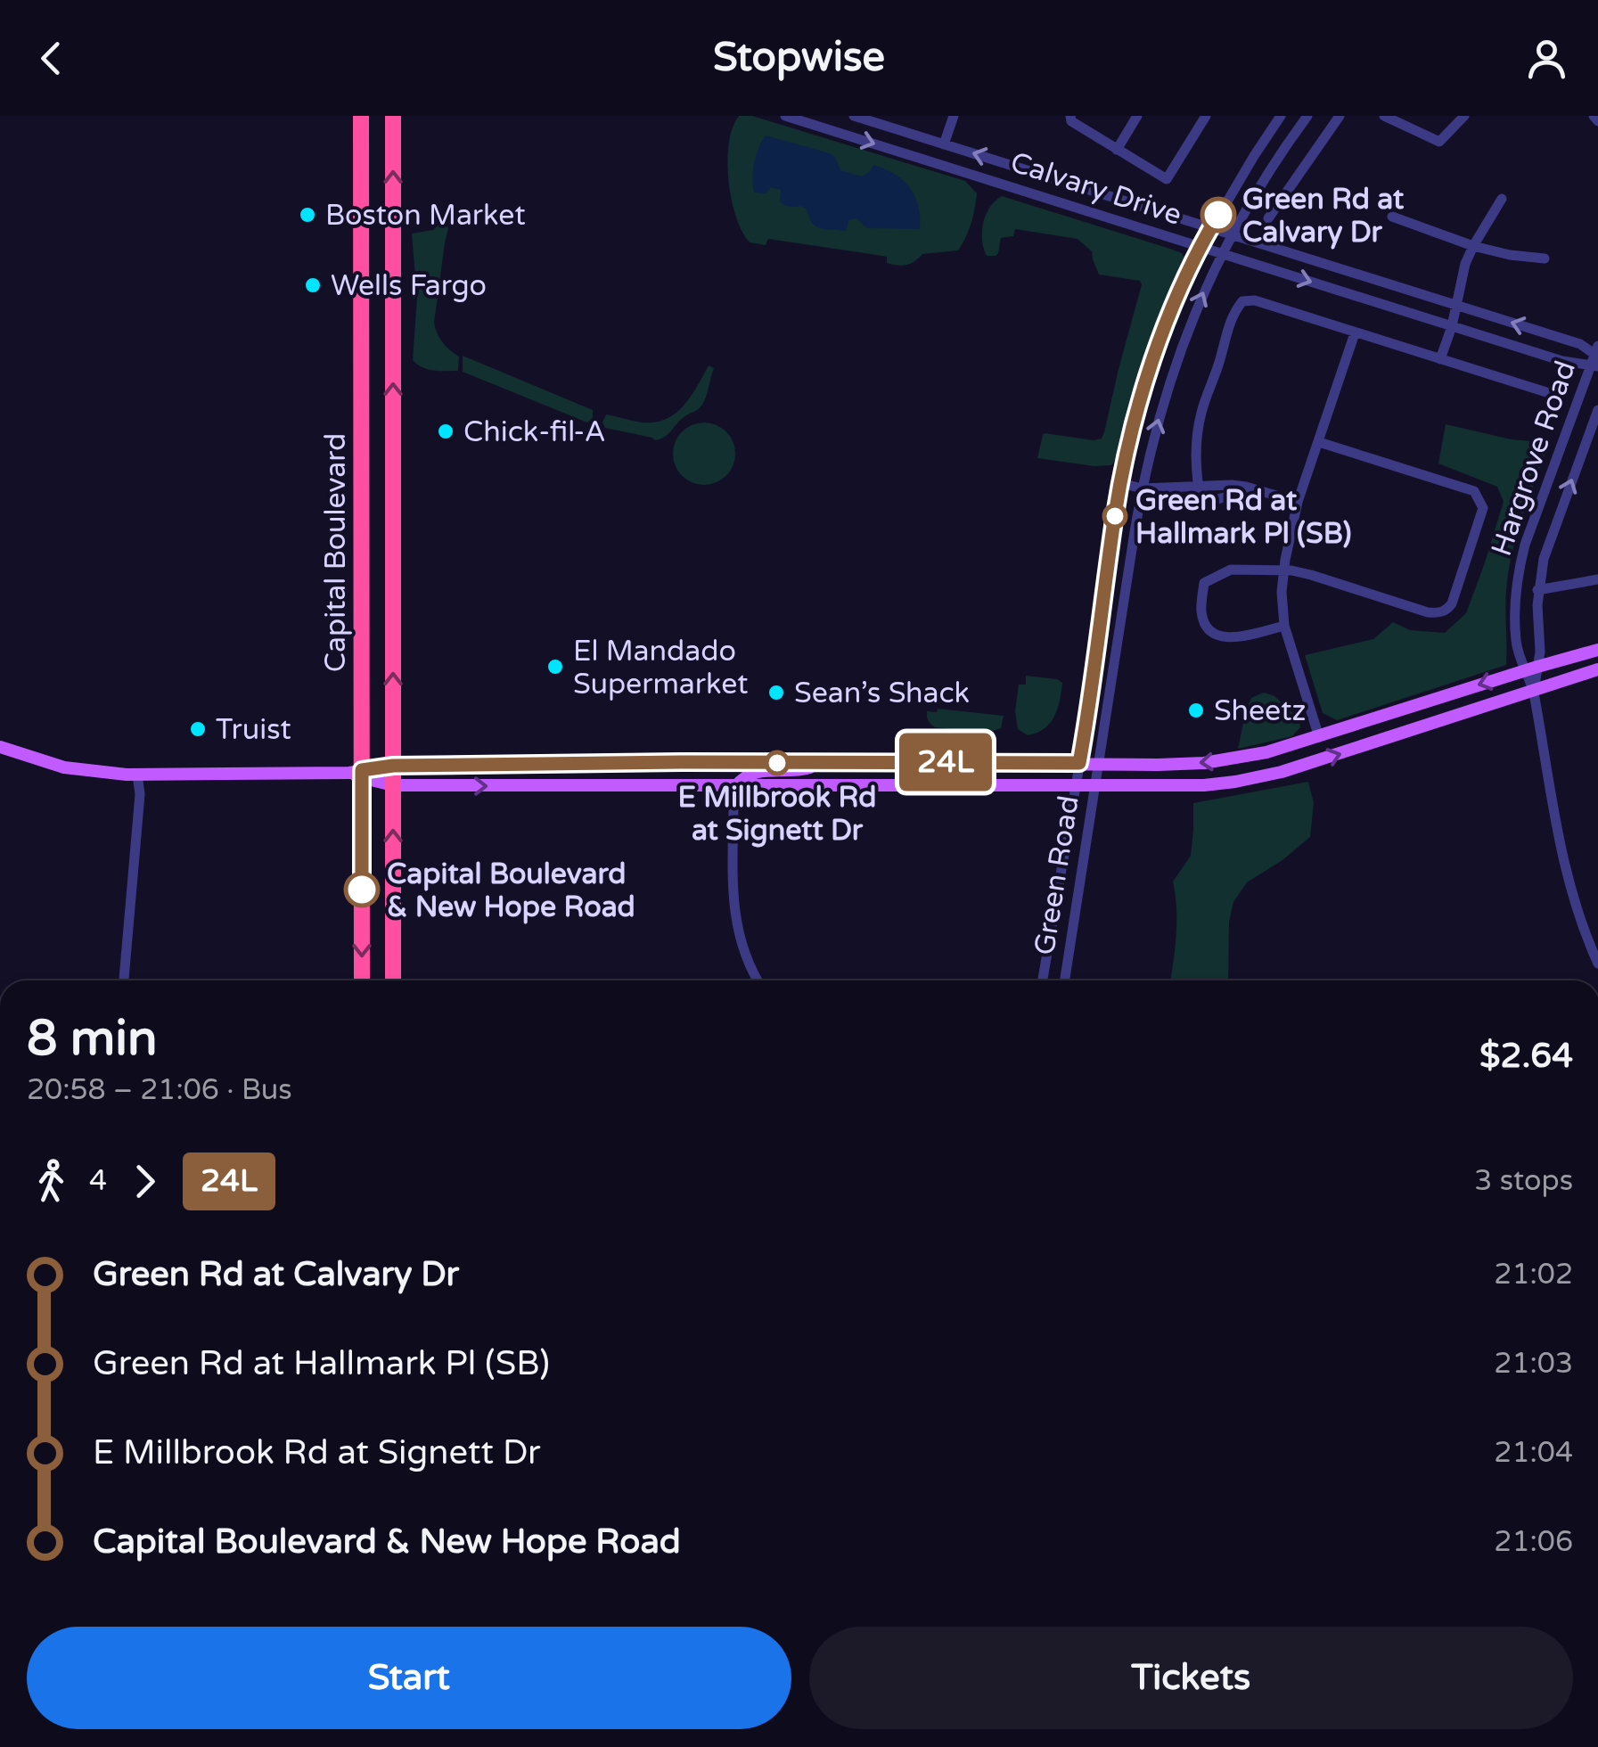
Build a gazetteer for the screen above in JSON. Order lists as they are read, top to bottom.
{
  "streets": {
    "highway": ["Capital Boulevard"],
    "street": ["Calvary Drive", "Hargrove Road", "Green Road"]
  },
  "crossings": [
    ["Calvary Drive", "Hargrove Road"],
    ["Calvary Drive", "Green Road"]
  ],
  "places": [
    "Boston Market",
    "Green Rd at Calvary Dr",
    "Wells Fargo",
    "Chick-fil-A",
    "Green Rd at Hallmark Pl (SB)",
    "El Mandado Supermarket",
    "Sean’s Shack",
    "Sheetz",
    "Truist",
    "E Millbrook Rd at Signett Dr",
    "Capital Boulevard & New Hope Road"
  ],
  "lines": ["bus line 24L"],
  "page": {
    "header": "Stopwise",
    "on_map": "24L",
    "heading": ["8 min", "20:58 – 21:06 · Bus", "$2.64"],
    "legs": ["4", "24L", "3 stops"],
    "list": [
      {
        "name": "Green Rd at Calvary Dr",
        "value": "21:02"
      },
      {
        "name": "Green Rd at Hallmark Pl (SB)",
        "value": "21:03"
      },
      {
        "name": "E Millbrook Rd at Signett Dr",
        "value": "21:04"
      },
      {
        "name": "Capital Boulevard & New Hope Road",
        "value": "21:06"
      }
    ],
    "buttons": ["Start", "Tickets"]
  }
}
